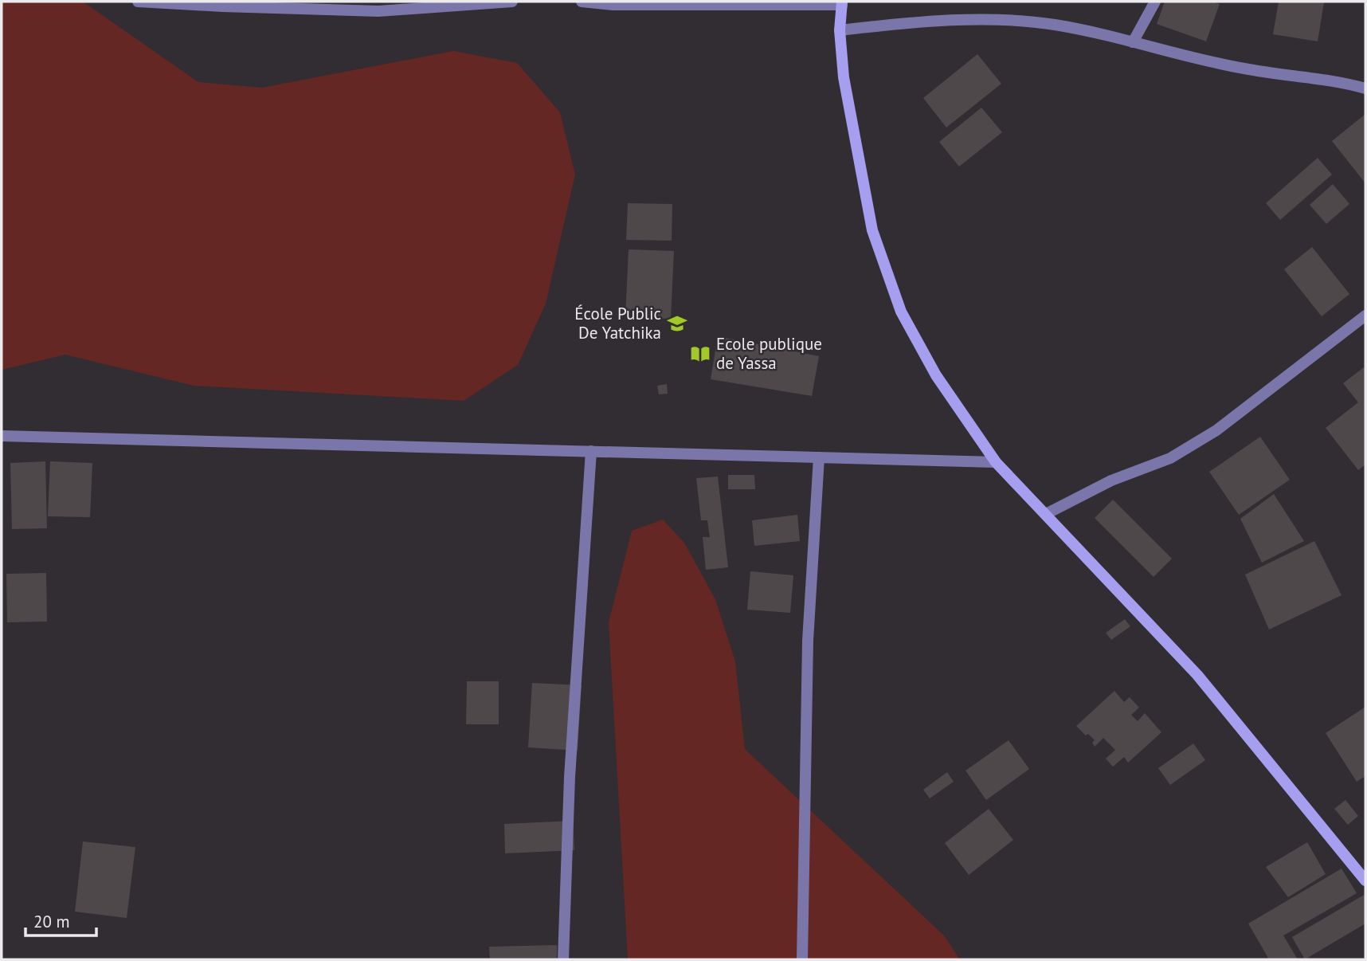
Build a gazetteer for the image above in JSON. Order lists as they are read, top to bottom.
{
  "places": {
    "school or university": ["École Public De Yatchika"],
    "library": ["Ecole publique de Yassa"]
  },
  "scale_bar": "20 m"
}
